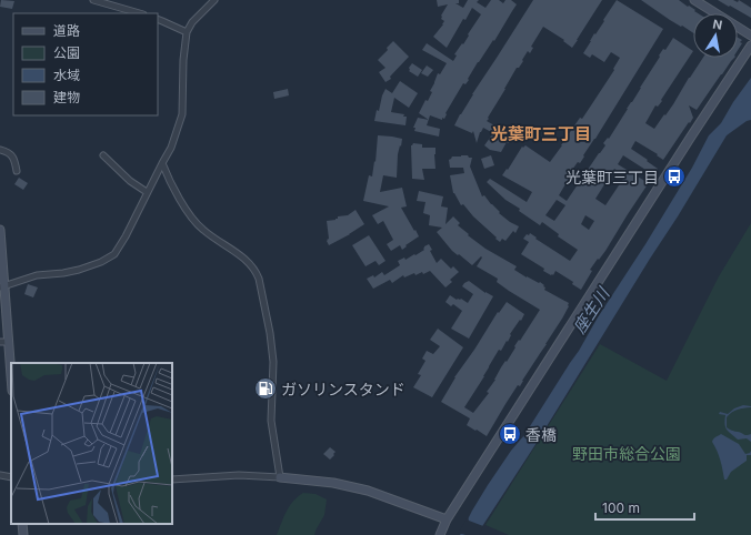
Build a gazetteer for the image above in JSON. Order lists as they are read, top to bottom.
{
  "districts": ["光葉町三丁目"],
  "water": ["座生川"],
  "parks": ["野田市総合公園"],
  "places": {
    "bus stop": ["光葉町三丁目", "香橋"],
    "fuel station": ["ガソリンスタンド"]
  },
  "legend": [
    "道路",
    "公園",
    "水域",
    "建物"
  ],
  "scale_bar": "100 m",
  "north": "top"
}
